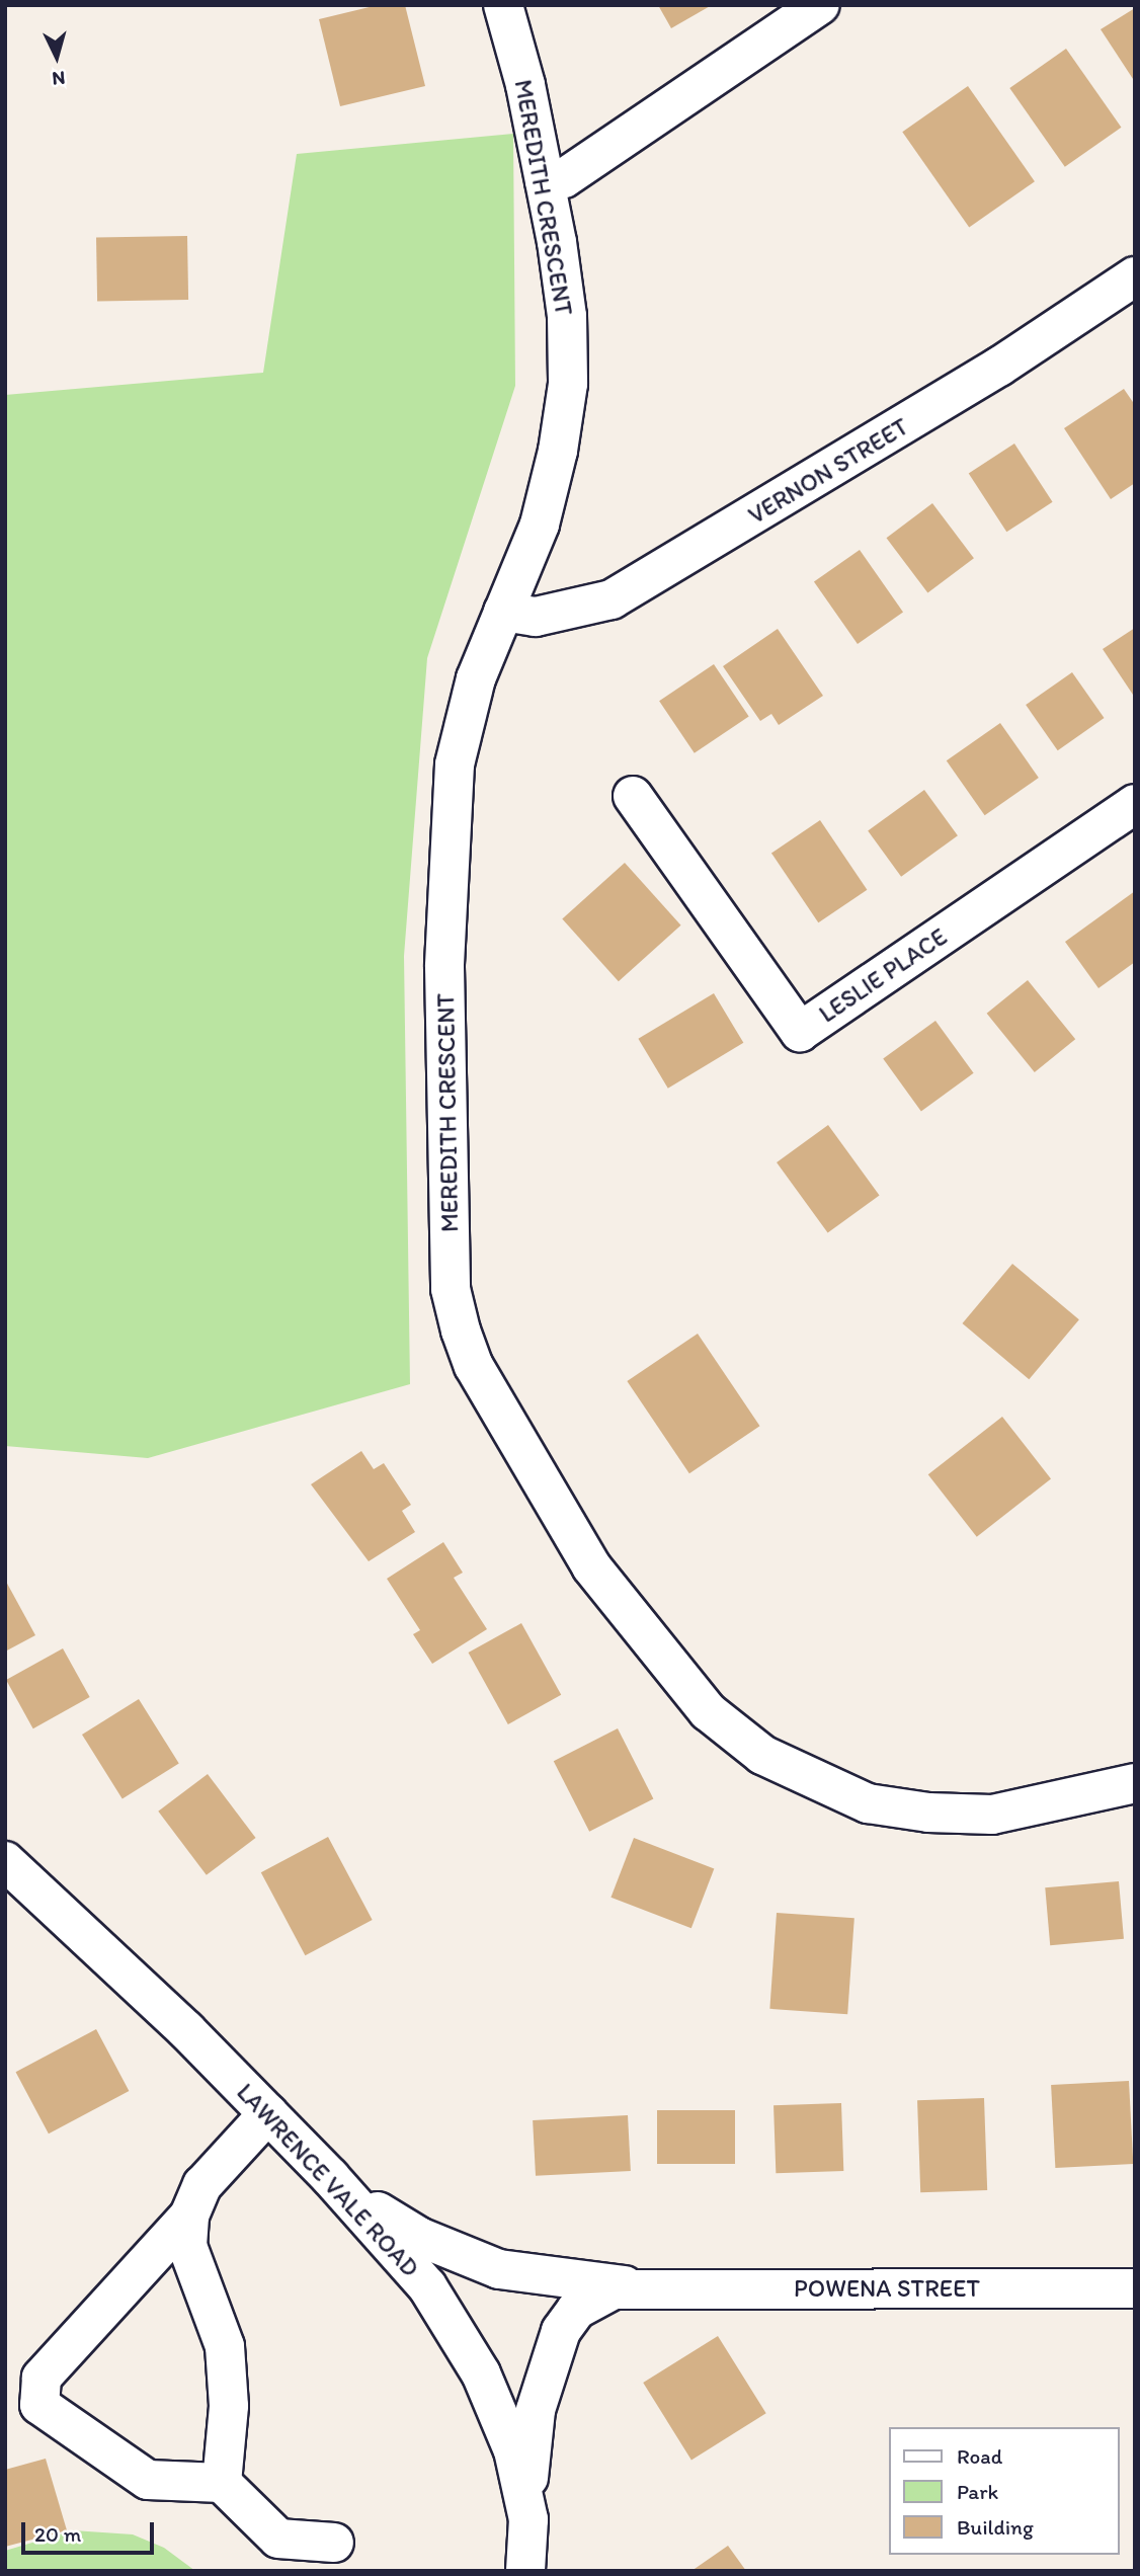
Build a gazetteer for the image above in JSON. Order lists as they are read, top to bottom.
{
  "streets": {
    "street": [
      "MEREDITH CRESCENT",
      "VERNON STREET",
      "LESLIE PLACE",
      "LAWRENCE VALE ROAD",
      "POWENA STREET"
    ]
  },
  "crossings": [
    ["MEREDITH CRESCENT", "VERNON STREET"],
    ["LAWRENCE VALE ROAD", "POWENA STREET"]
  ],
  "legend": ["Road", "Park", "Building"],
  "scale_bar": "20 m",
  "north": "bottom"
}
